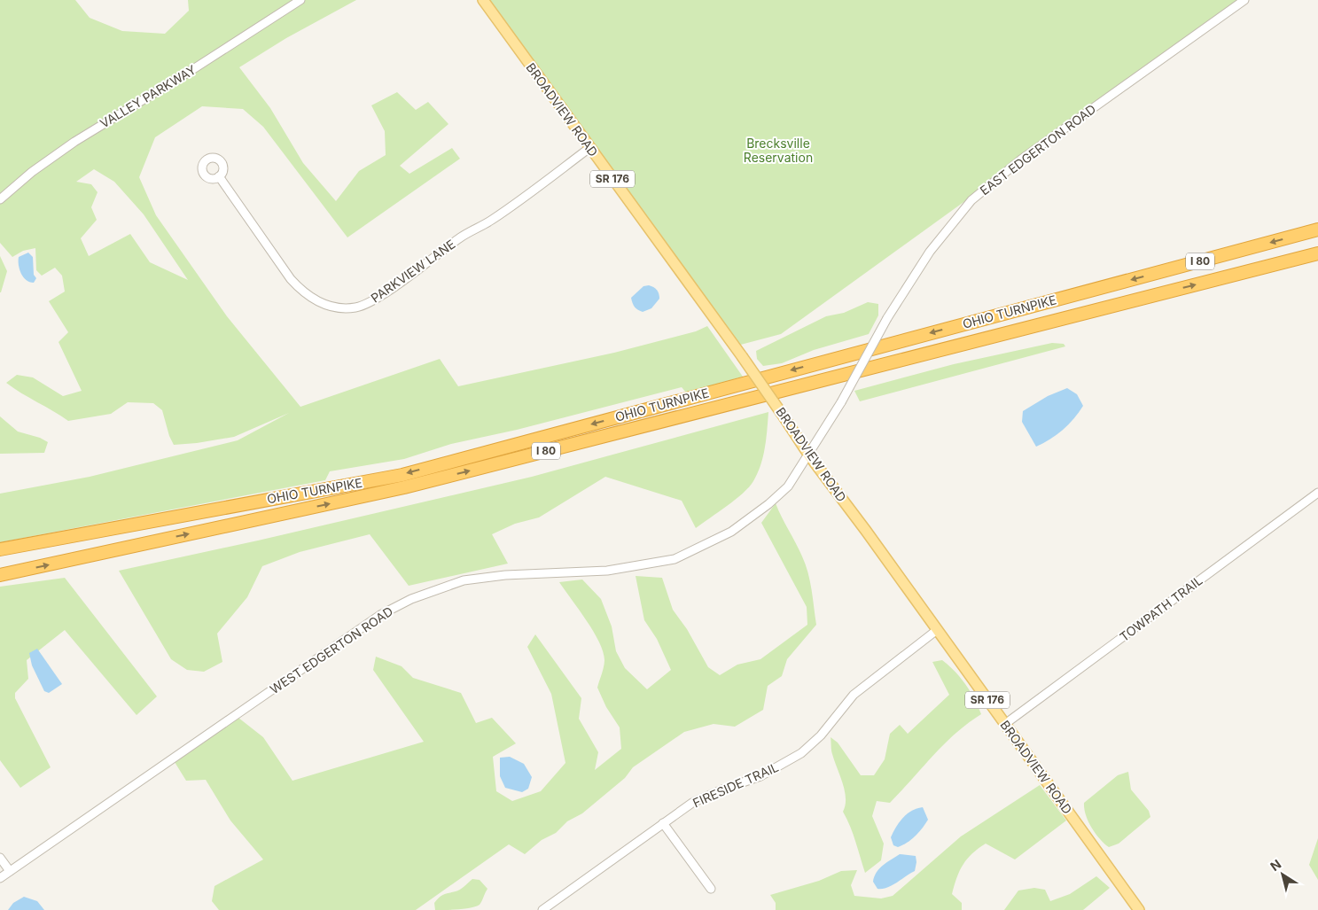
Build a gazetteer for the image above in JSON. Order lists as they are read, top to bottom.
{
  "streets": {
    "highway": ["I 80", "OHIO TURNPIKE"],
    "main road": ["BROADVIEW ROAD", "SR 176"],
    "street": [
      "VALLEY PARKWAY",
      "EAST EDGERTON ROAD",
      "PARKVIEW LANE",
      "TOWPATH TRAIL",
      "WEST EDGERTON ROAD",
      "FIRESIDE TRAIL"
    ]
  },
  "crossings": [
    ["BROADVIEW ROAD", "EAST EDGERTON ROAD"],
    ["BROADVIEW ROAD", "PARKVIEW LANE"],
    ["BROADVIEW ROAD", "TOWPATH TRAIL"],
    ["BROADVIEW ROAD", "WEST EDGERTON ROAD"],
    ["BROADVIEW ROAD", "FIRESIDE TRAIL"],
    ["EAST EDGERTON ROAD", "WEST EDGERTON ROAD"]
  ],
  "parks": ["Brecksville Reservation"],
  "north": "top left"
}
